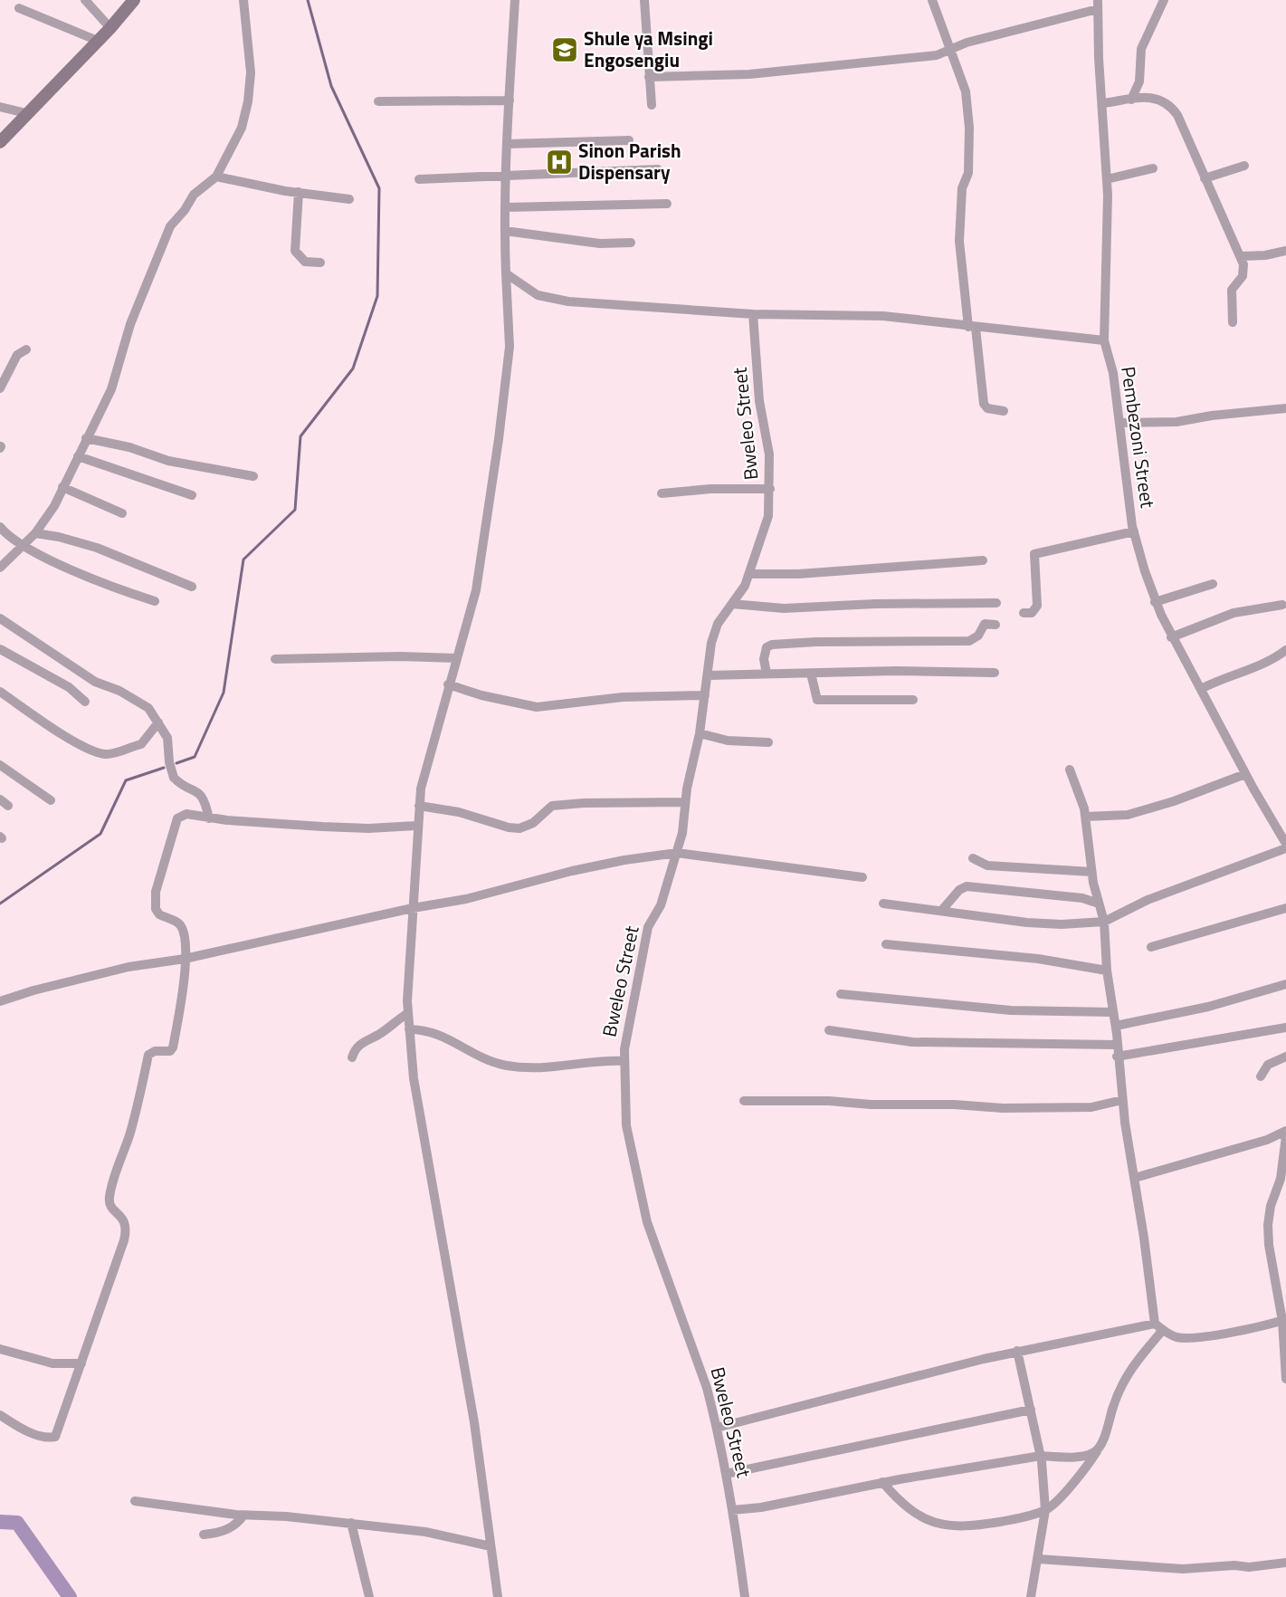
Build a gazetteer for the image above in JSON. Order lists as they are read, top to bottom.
{
  "streets": {
    "street": ["Bweleo Street", "Pembezoni Street"]
  },
  "places": {
    "school or university": ["Shule ya Msingi Engosengiu"],
    "hospital": ["Sinon Parish Dispensary"]
  }
}
